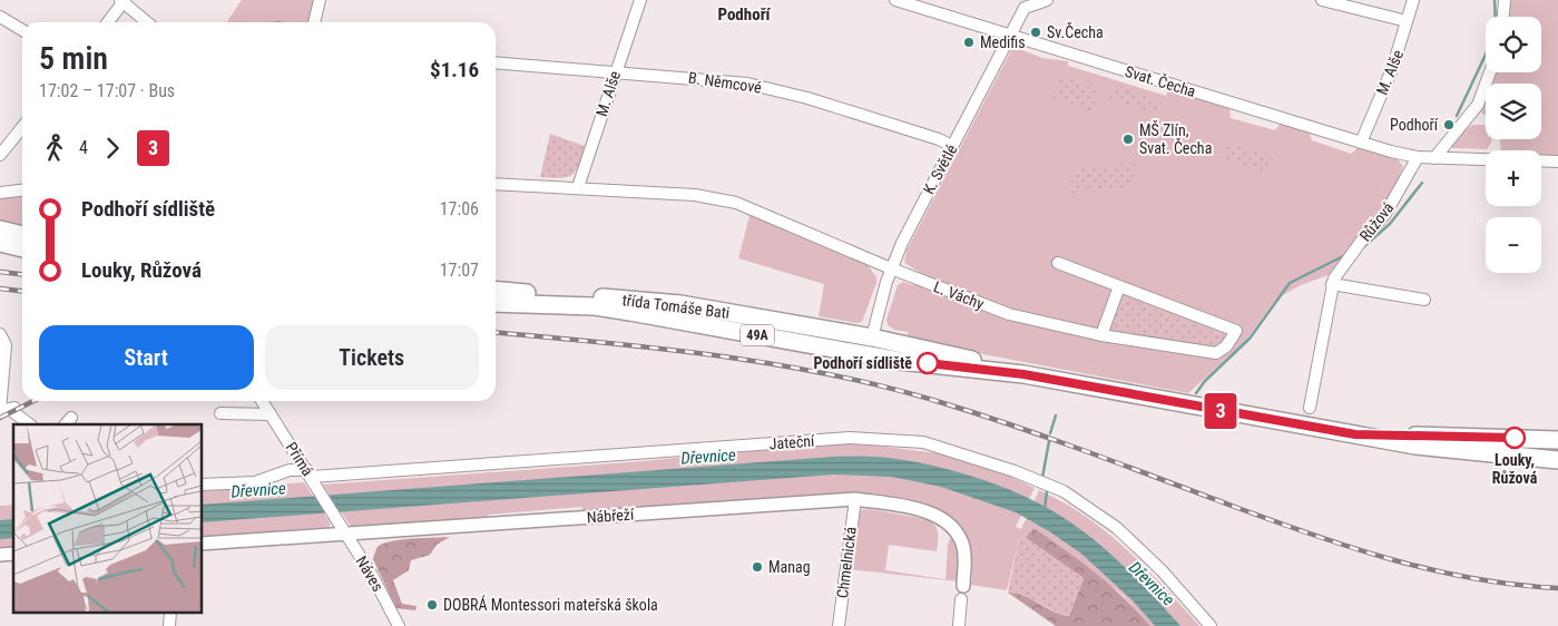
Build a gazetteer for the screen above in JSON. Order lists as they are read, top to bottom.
{
  "streets": {
    "main road": ["třída Tomáše Bati", "49A"],
    "street": [
      "M. Alše",
      "Svat. Čecha",
      "B. Němcové",
      "K. Světlé",
      "Růžová",
      "L. Váchy",
      "Jateční",
      "Přímá",
      "Nábřeží",
      "Chmelnická",
      "Náves"
    ]
  },
  "crossings": [
    ["M. Alše", "Svat. Čecha"],
    ["M. Alše", "B. Němcové"],
    ["M. Alše", "L. Váchy"],
    ["Svat. Čecha", "K. Světlé"],
    ["Svat. Čecha", "Růžová"],
    ["B. Němcové", "K. Světlé"],
    ["K. Světlé", "L. Váchy"],
    ["K. Světlé", "třída Tomáše Bati"],
    ["Jateční", "Přímá"],
    ["Přímá", "Náves"],
    ["Nábřeží", "Chmelnická"],
    ["Nábřeží", "Náves"]
  ],
  "districts": ["Podhoří"],
  "water": ["Dřevnice"],
  "places": [
    "Sv.Čecha",
    "Medifis",
    "Podhoří",
    "MŠ Zlín, Svat. Čecha",
    "Podhoří sídliště",
    "Louky, Růžová",
    "Manag",
    "DOBRÁ Montessori mateřská škola"
  ],
  "lines": ["bus line 3"],
  "page": {
    "on_map": "3",
    "map_buttons": ["+", "−"],
    "heading": ["5 min", "17:02 – 17:07 · Bus", "$1.16"],
    "legs": ["4", "3"],
    "list": [
      {
        "name": "Podhoří sídliště",
        "value": "17:06"
      },
      {
        "name": "Louky, Růžová",
        "value": "17:07"
      }
    ],
    "buttons": ["Start", "Tickets"]
  }
}
